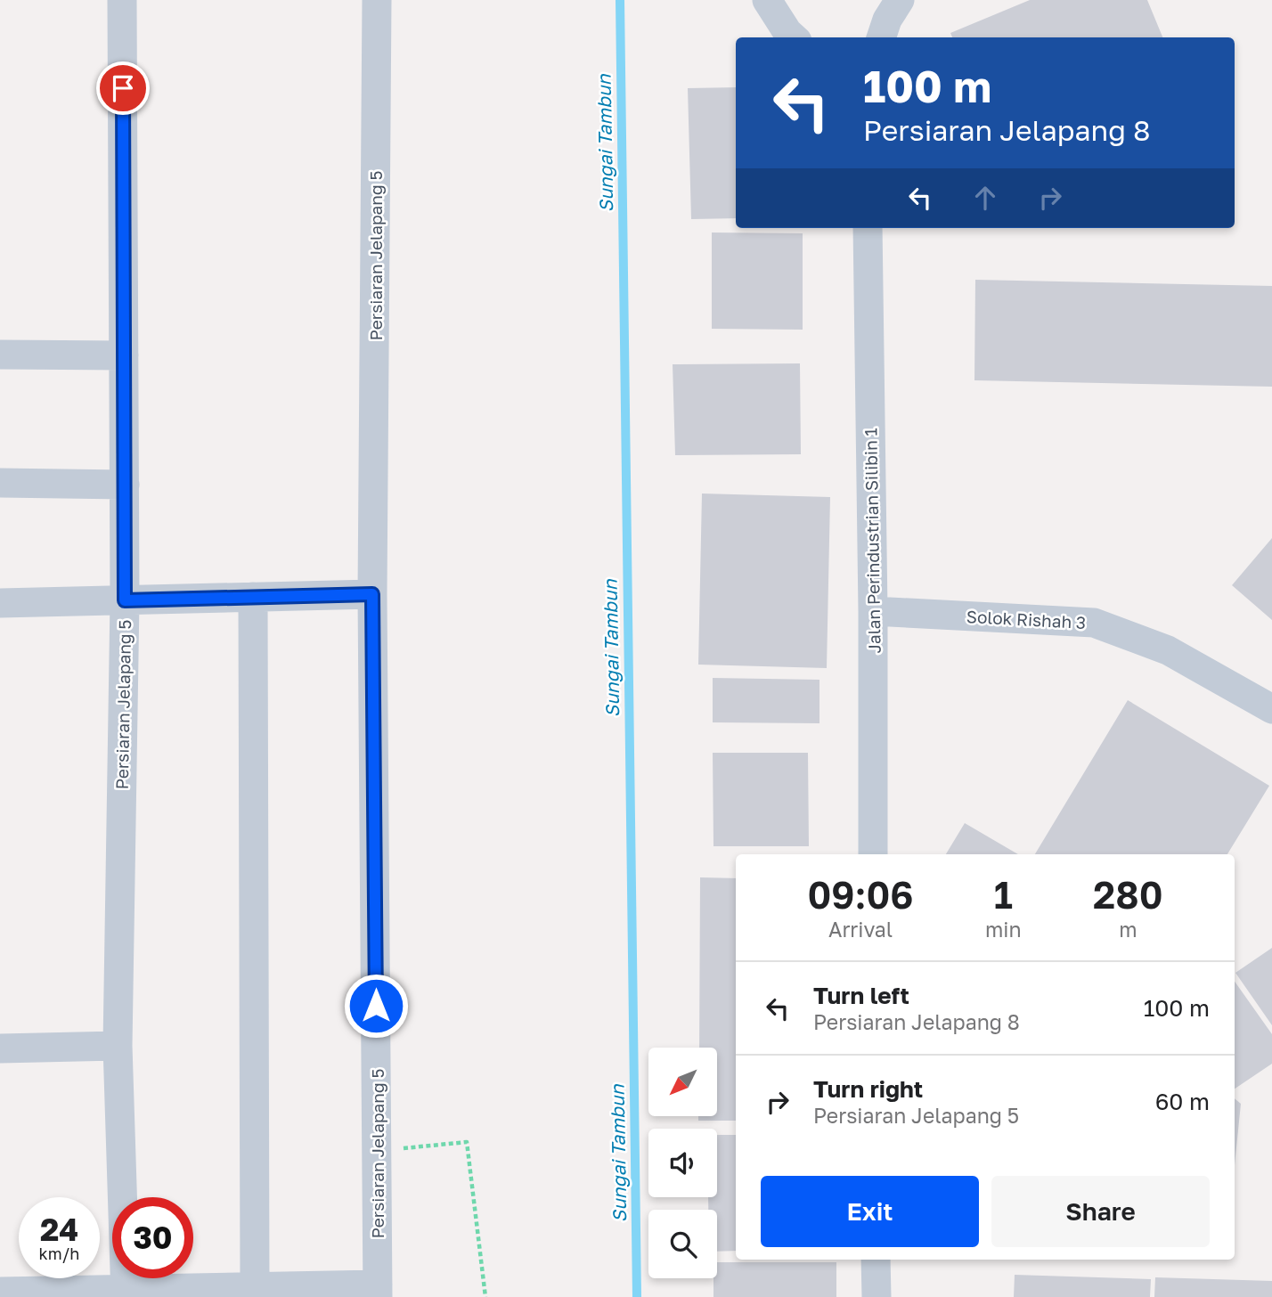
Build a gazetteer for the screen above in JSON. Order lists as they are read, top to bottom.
{
  "streets": {
    "street": ["Persiaran Jelapang 5", "Jalan Perindustrian Silibin 1", "Solok Rishah 3"]
  },
  "crossings": [
    ["Jalan Perindustrian Silibin 1", "Solok Rishah 3"]
  ],
  "water": ["Sungai Tambun"],
  "north": "bottom left",
  "page": {
    "turn": ["100 m", "Persiaran Jelapang 8"],
    "eta": [
      "09:06",
      "Arrival",
      "1",
      "min",
      "280",
      "m"
    ],
    "list": [
      {
        "name": "Turn left",
        "note": "Persiaran Jelapang 8",
        "value": "100 m"
      },
      {
        "name": "Turn right",
        "note": "Persiaran Jelapang 5",
        "value": "60 m"
      }
    ],
    "buttons": ["Exit", "Share"],
    "speed": "24 km/h",
    "limit": "30"
  }
}
